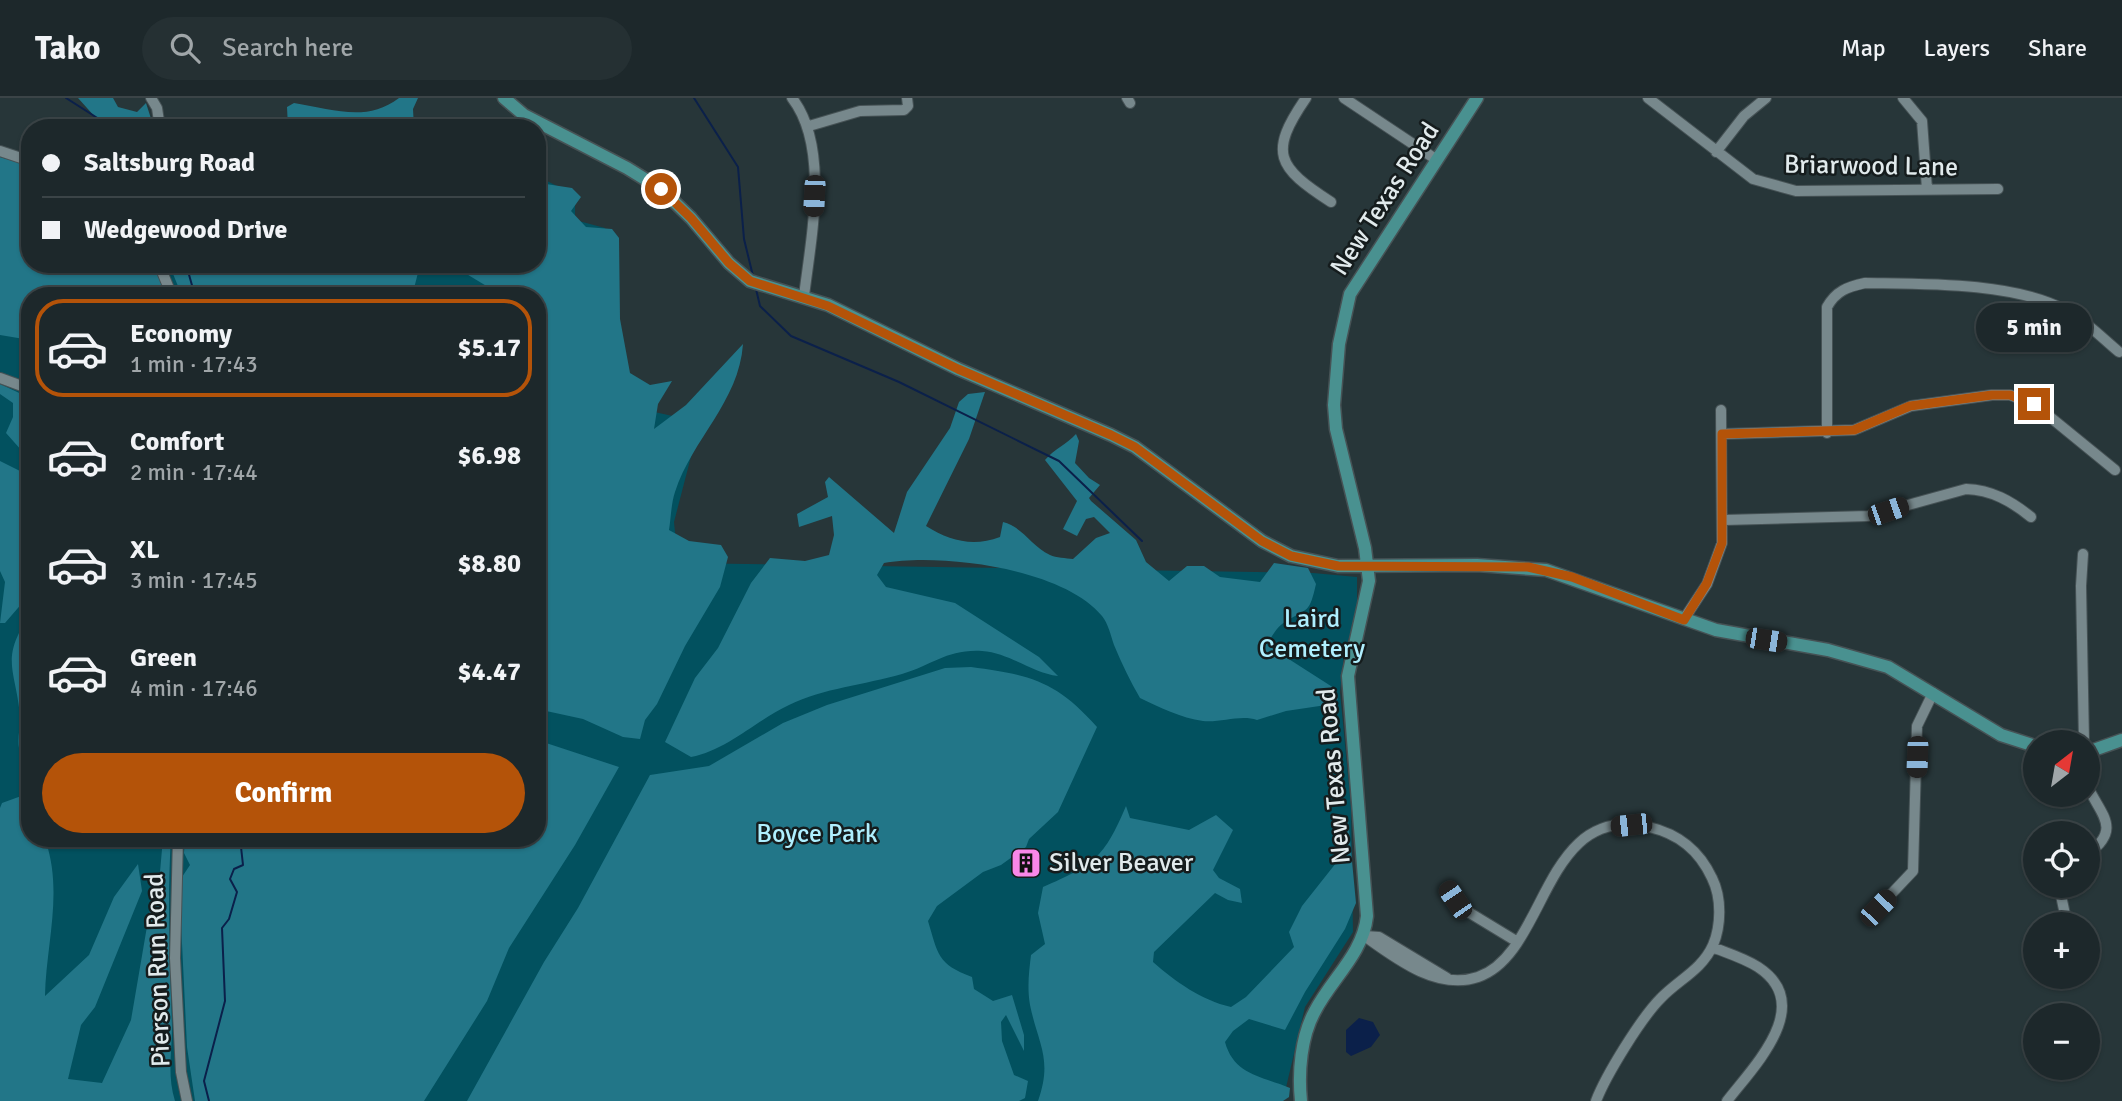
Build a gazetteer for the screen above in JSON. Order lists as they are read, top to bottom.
{
  "streets": {
    "main road": ["New Texas Road"],
    "street": ["Briarwood Lane", "Pierson Run Road"]
  },
  "parks": ["Laird Cemetery", "Boyce Park"],
  "places": {
    "building": ["Silver Beaver"]
  },
  "north": "top right",
  "page": {
    "header": "Tako",
    "search": "Search here",
    "nav": ["Map", "Layers", "Share"],
    "banner": ["Saltsburg Road", "Wedgewood Drive"],
    "list": [
      {
        "name": "Economy",
        "note": "1 min · 17:43",
        "value": "$5.17"
      },
      {
        "name": "Comfort",
        "note": "2 min · 17:44",
        "value": "$6.98"
      },
      {
        "name": "XL",
        "note": "3 min · 17:45",
        "value": "$8.80"
      },
      {
        "name": "Green",
        "note": "4 min · 17:46",
        "value": "$4.47"
      }
    ],
    "bubble": "5 min",
    "map_buttons": ["+", "−"],
    "buttons": "Confirm"
  }
}
